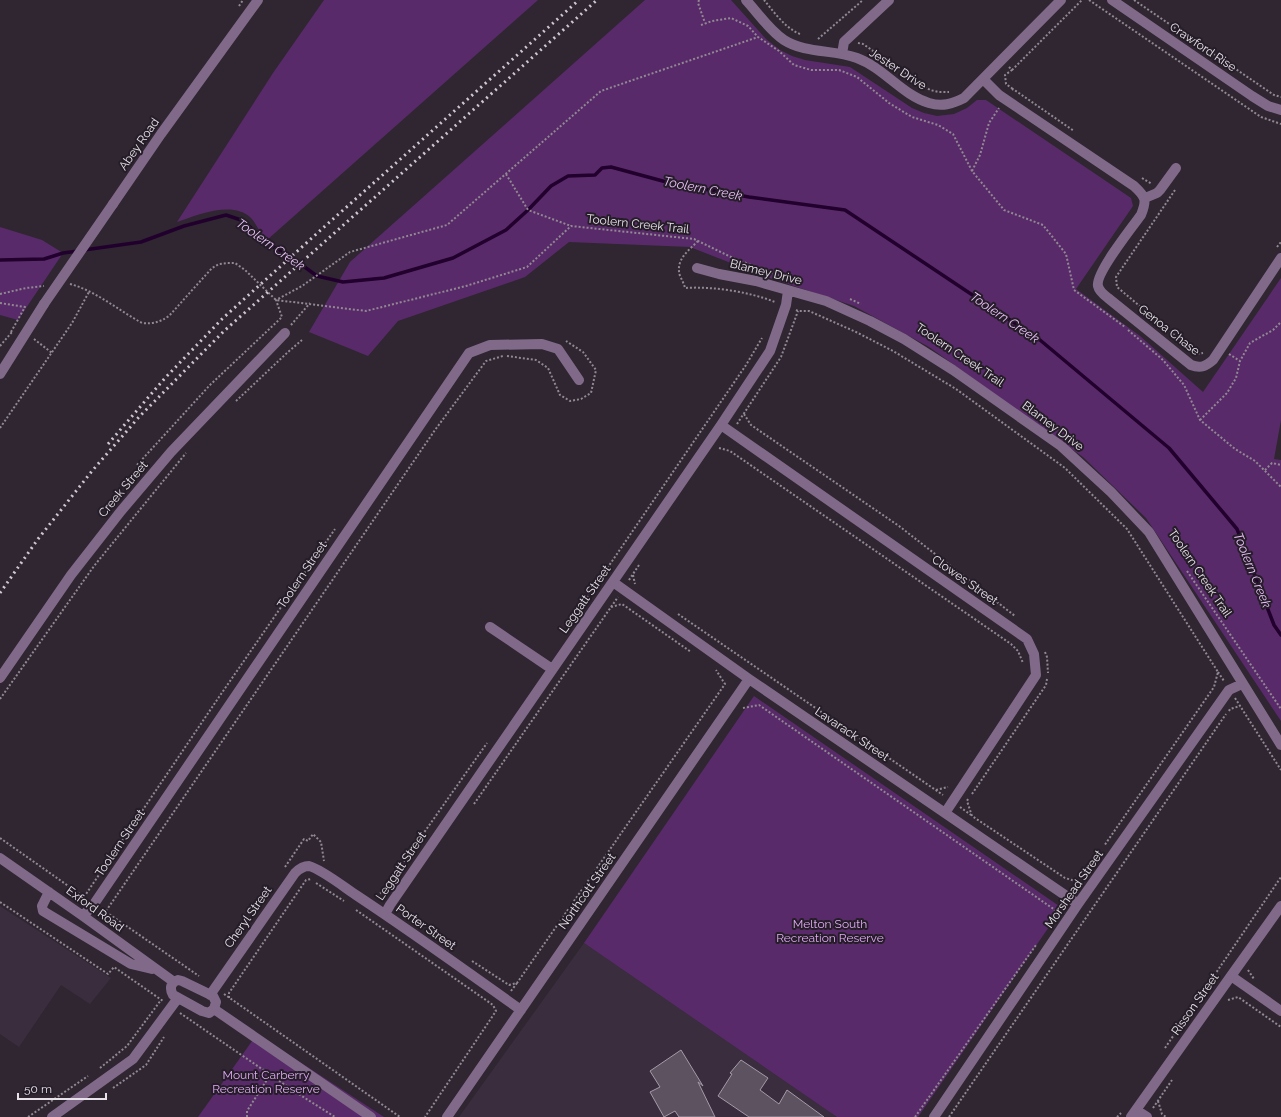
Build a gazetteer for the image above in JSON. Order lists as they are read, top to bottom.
{
  "streets": {
    "street": [
      "Crawford Rise",
      "Jester Drive",
      "Abey Road",
      "Blamey Drive",
      "Genoa Chase",
      "Creek Street",
      "Toolern Street",
      "Clowes Street",
      "Leggatt Street",
      "Lavarack Street",
      "Morshead Street",
      "Northcott Street",
      "Exford Road",
      "Cheryl Street",
      "Porter Street",
      "Risson Street"
    ],
    "path": ["Toolern Creek Trail"]
  },
  "crossings": [
    ["Blamey Drive", "Leggatt Street"],
    ["Toolern Street", "Exford Road"],
    ["Clowes Street", "Leggatt Street"],
    ["Clowes Street", "Lavarack Street"],
    ["Leggatt Street", "Lavarack Street"],
    ["Leggatt Street", "Porter Street"],
    ["Lavarack Street", "Morshead Street"],
    ["Lavarack Street", "Northcott Street"],
    ["Northcott Street", "Porter Street"],
    ["Exford Road", "Cheryl Street"],
    ["Cheryl Street", "Porter Street"]
  ],
  "water": ["Toolern Creek"],
  "parks": ["Melton South Recreation Reserve", "Mount Carberry Recreation Reserve"],
  "scale_bar": "50 m"
}
